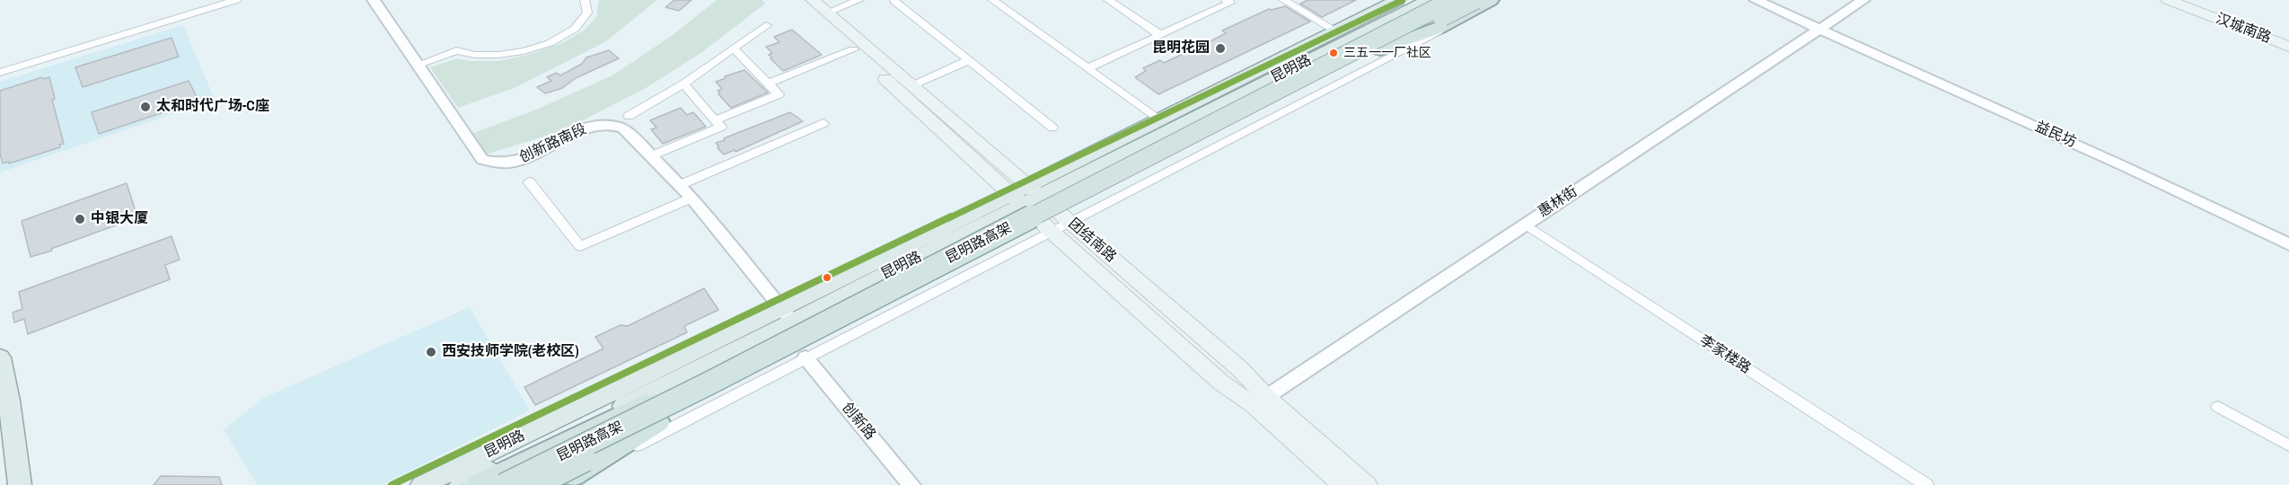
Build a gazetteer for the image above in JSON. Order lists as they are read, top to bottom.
{
  "streets": {
    "highway": ["昆明路高架"],
    "main road": ["汉城南路", "昆明路", "团结南路"],
    "street": [
      "益民坊",
      "创新路南段",
      "惠林街",
      "李家楼路",
      "创新路"
    ]
  },
  "crossings": [
    ["昆明路", "创新路南段"],
    ["昆明路", "团结南路"],
    ["益民坊", "惠林街"],
    ["惠林街", "团结南路"],
    ["惠林街", "李家楼路"]
  ],
  "places": [
    "昆明花园",
    "三五一一厂社区",
    "太和时代广场-C座",
    "中银大厦",
    "西安技师学院(老校区)"
  ]
}
